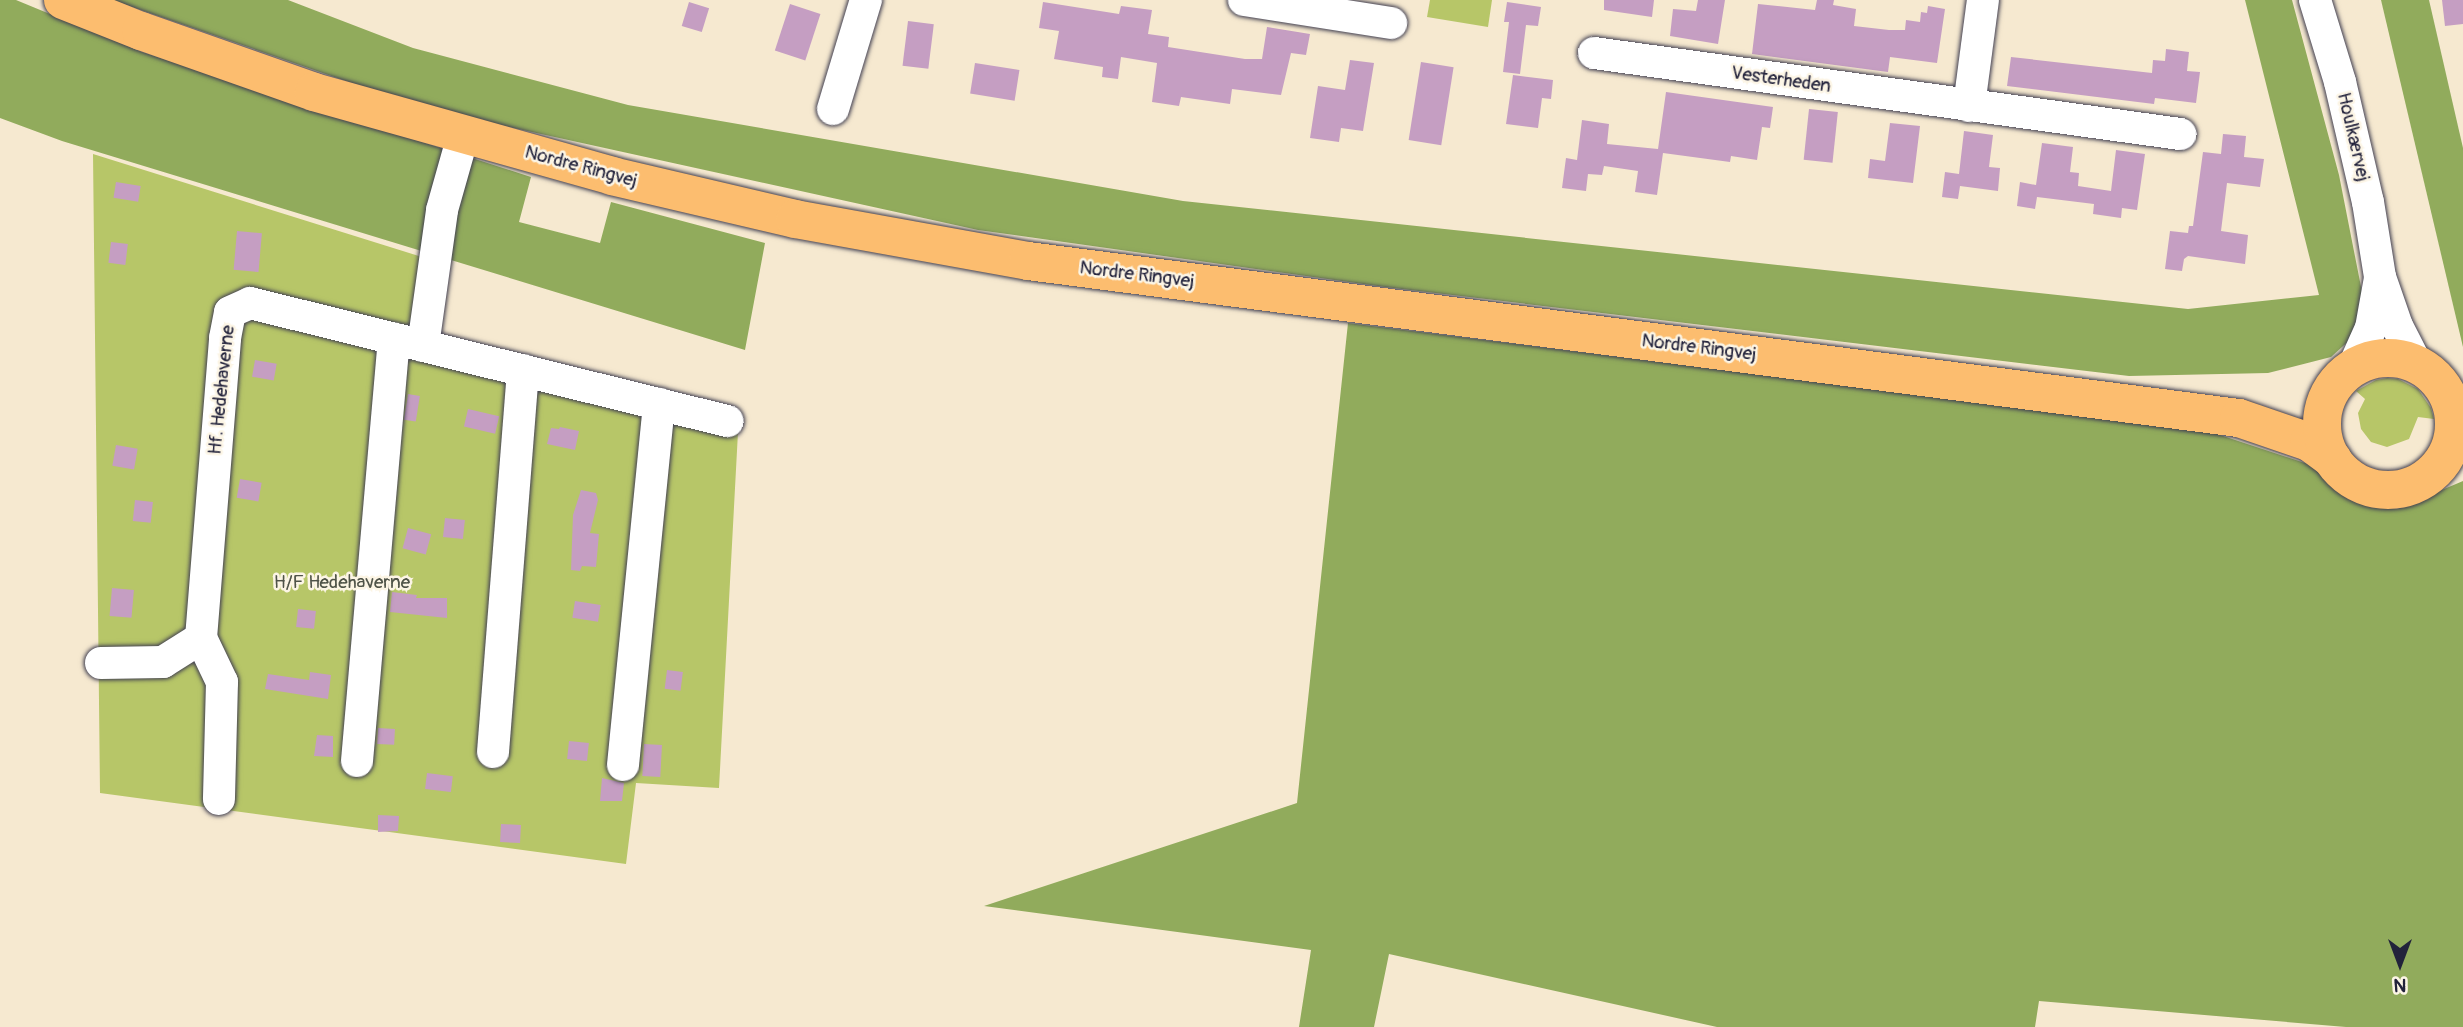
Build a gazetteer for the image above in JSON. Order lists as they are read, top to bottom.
{
  "streets": {
    "main road": ["Nordre Ringvej"],
    "street": ["Vesterheden", "Houlkærvej", "Hf. Hedehaverne"]
  },
  "crossings": [
    ["Houlkærvej", "Nordre Ringvej"]
  ],
  "parks": ["H/F Hedehaverne"],
  "north": "bottom"
}
